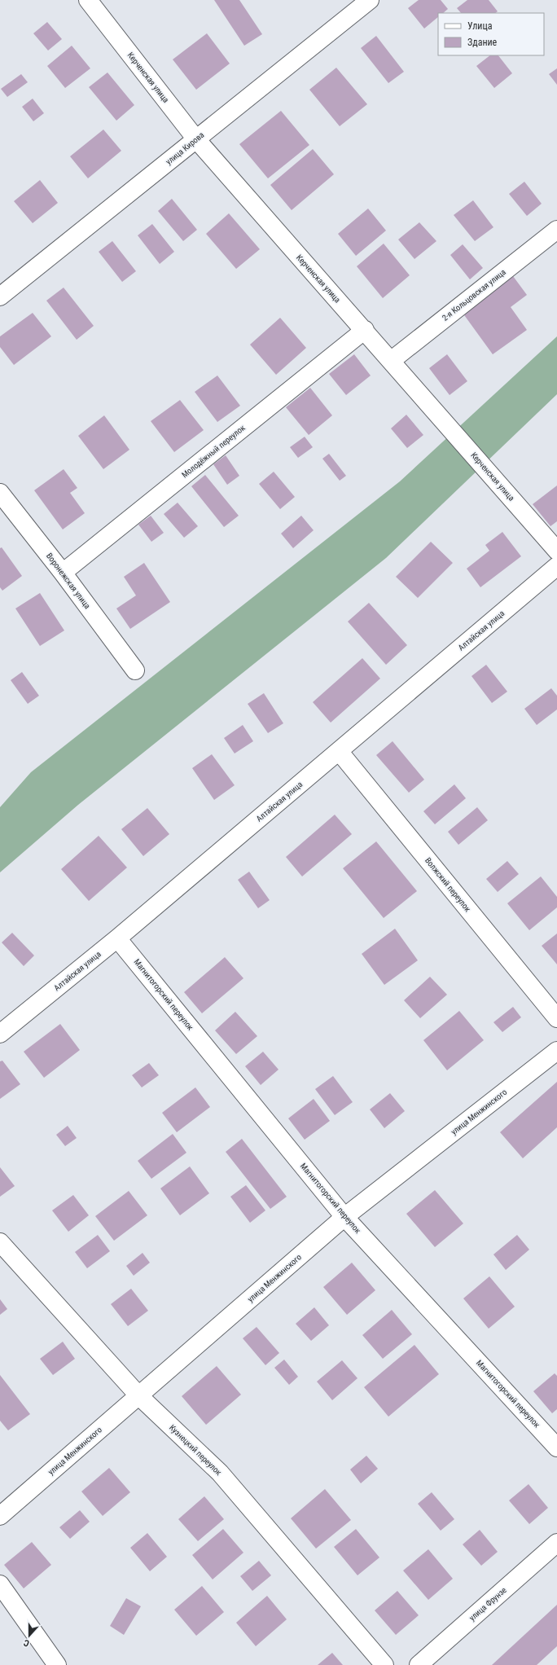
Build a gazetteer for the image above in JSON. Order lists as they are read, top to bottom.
{
  "streets": {
    "street": [
      "Керченская улица",
      "улица Кирова",
      "2-я Кольцовская улица",
      "Молодёжный переулок",
      "Воронежская улица",
      "Алтайская улица",
      "Волжский переулок",
      "Магнитогорский переулок",
      "улица Менжинского",
      "Кузнецкий переулок",
      "улица Фрунзе"
    ]
  },
  "crossings": [
    ["Керченская улица", "улица Кирова"],
    ["Керченская улица", "2-я Кольцовская улица"],
    ["Керченская улица", "Молодёжный переулок"],
    ["Молодёжный переулок", "Воронежская улица"],
    ["Алтайская улица", "Волжский переулок"],
    ["Алтайская улица", "Магнитогорский переулок"],
    ["Магнитогорский переулок", "улица Менжинского"],
    ["улица Менжинского", "Кузнецкий переулок"]
  ],
  "legend": ["Улица", "Здание"],
  "north": "bottom"
}
